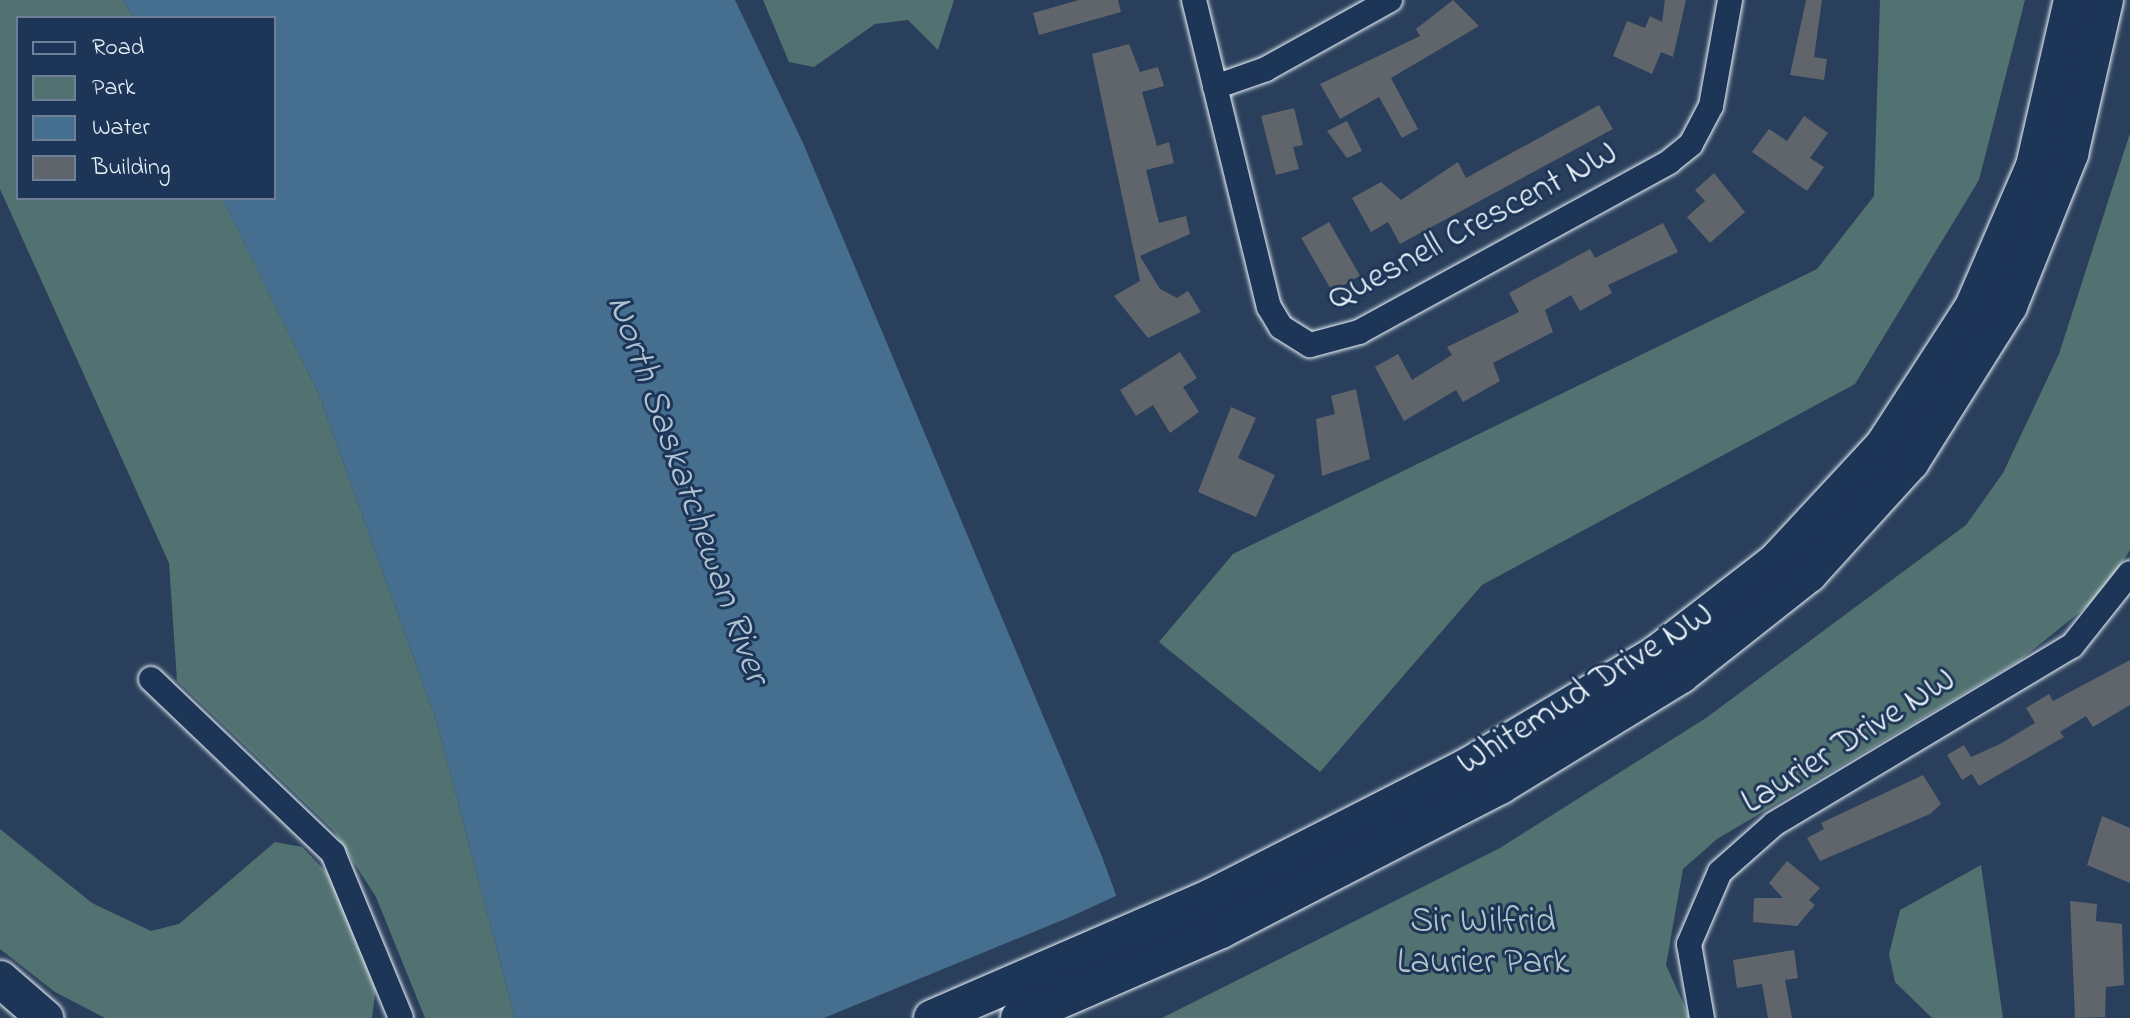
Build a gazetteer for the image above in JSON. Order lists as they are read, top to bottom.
{
  "streets": {
    "highway": ["Whitemud Drive NW"],
    "street": ["Quesnell Crescent NW", "Laurier Drive NW"]
  },
  "water": ["North Saskatchewan River"],
  "parks": ["Sir Wilfrid Laurier Park"],
  "legend": [
    "Road",
    "Park",
    "Water",
    "Building"
  ]
}
